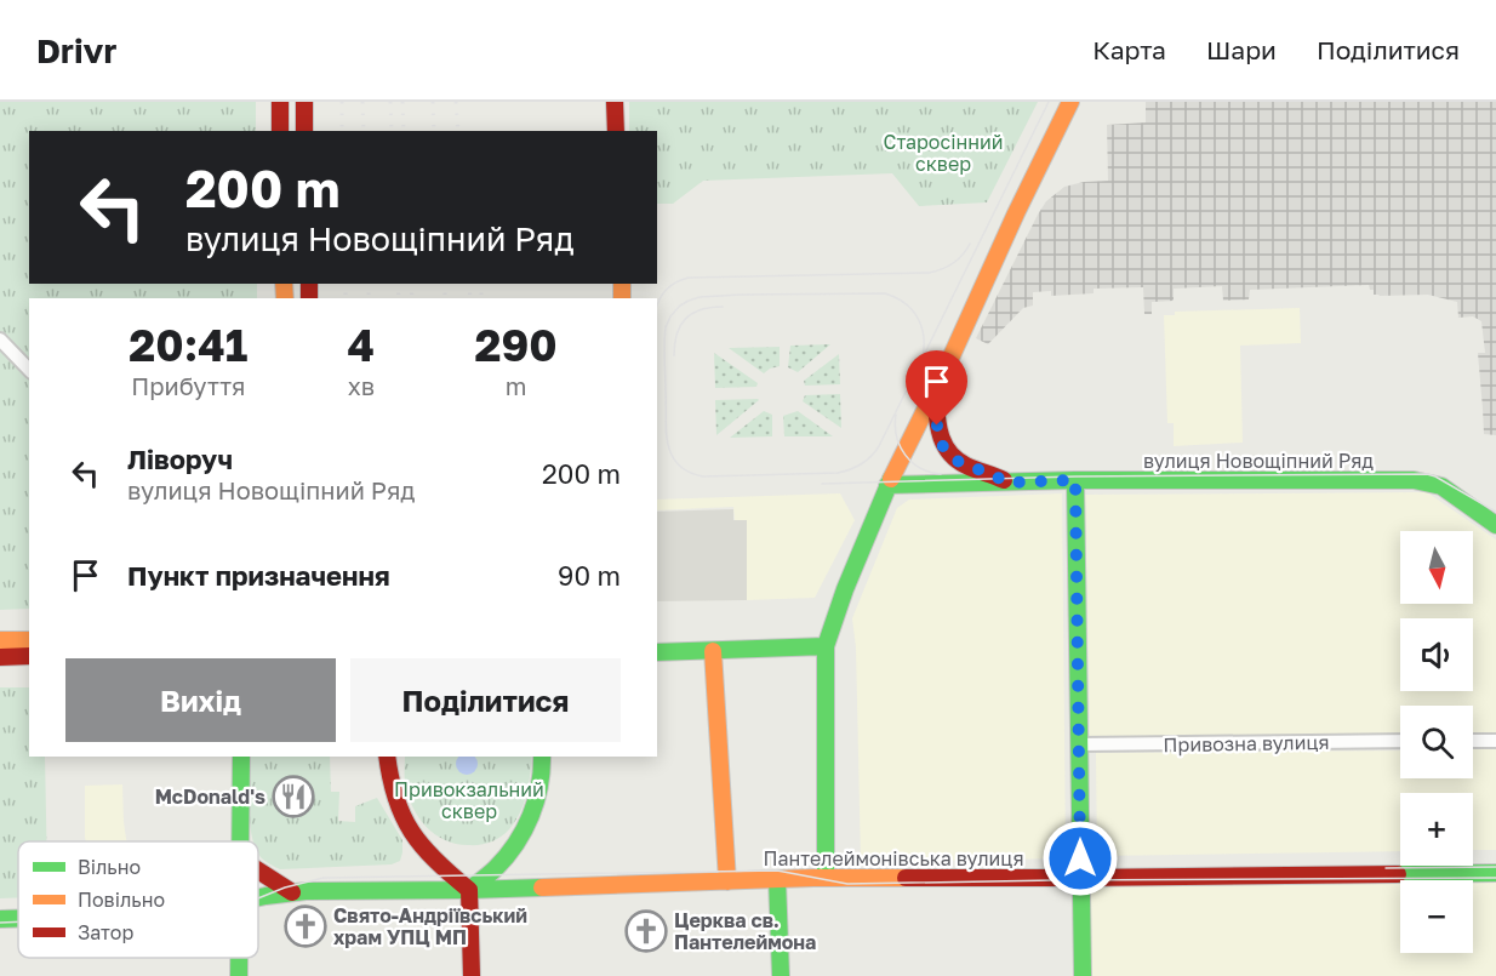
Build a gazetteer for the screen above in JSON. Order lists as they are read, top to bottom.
{
  "streets": {
    "main road": ["вулиця Новощіпний Ряд", "Пантелеймонівська вулиця"],
    "street": ["Привозна вулиця"]
  },
  "parks": ["Старосінний сквер", "Привокзальний сквер"],
  "places": {
    "restaurant": ["McDonald's"],
    "church": ["Свято-Андріївський храм УПЦ МП", "Церква св. Пантелеймона"]
  },
  "legend": ["Вільно", "Повільно", "Затор"],
  "north": "bottom",
  "page": {
    "header": "Drivr",
    "nav": ["Карта", "Шари", "Поділитися"],
    "turn": ["200 m", "вулиця Новощіпний Ряд"],
    "eta": [
      "20:41",
      "Прибуття",
      "4",
      "хв",
      "290",
      "m"
    ],
    "list": [
      {
        "name": "Ліворуч",
        "note": "вулиця Новощіпний Ряд",
        "value": "200 m"
      },
      {
        "name": "Пункт призначення",
        "value": "90 m"
      }
    ],
    "map_buttons": ["+", "−"],
    "buttons": ["Вихід", "Поділитися"]
  }
}
